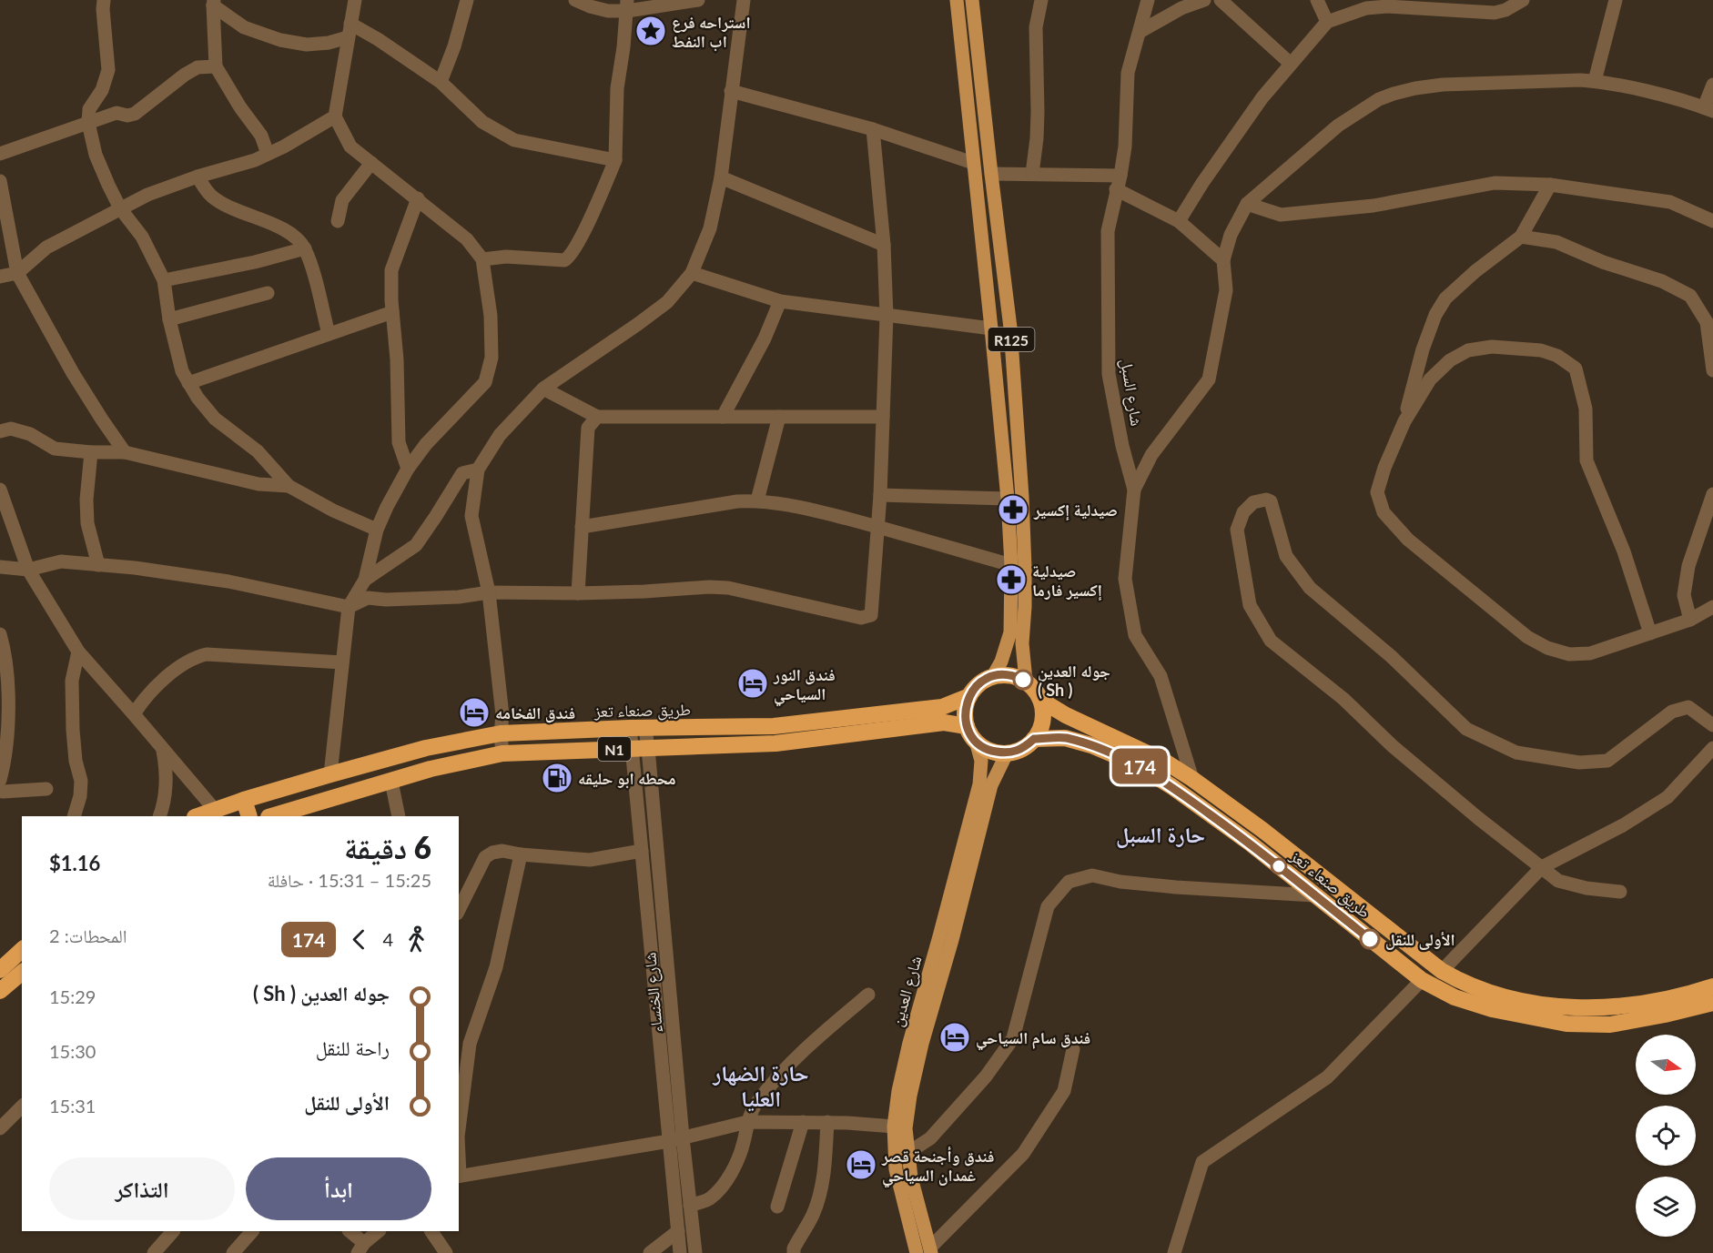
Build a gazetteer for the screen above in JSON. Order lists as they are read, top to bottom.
{
  "streets": {
    "highway": ["طريق صنعاء تعز", "N1"],
    "main road": ["R125", "شارع العدين"],
    "street": ["شارع السبل", "شارع الخنساء"]
  },
  "crossings": [
    ["R125", "طريق صنعاء تعز"],
    ["R125", "N1"],
    ["R125", "شارع العدين"],
    ["شارع السبل", "طريق صنعاء تعز"],
    ["طريق صنعاء تعز", "N1"],
    ["طريق صنعاء تعز", "شارع العدين"],
    ["طريق صنعاء تعز", "شارع الخنساء"],
    ["N1", "شارع العدين"],
    ["N1", "شارع الخنساء"]
  ],
  "districts": ["حارة السبل", "حارة الضهار العليا"],
  "places": {
    "place": ["استراحه فرع اب النفط"],
    "pharmacy": ["صيدلية إكسير", "صيدلية إكسير فارما"],
    "other": ["جوله العدين ( Sh )", "الأولى للنقل"],
    "hotel": [
      "فندق النور السياحي",
      "فندق الفخامه",
      "فندق سام السياحي",
      "فندق وأجنحة قصر غمدان السياحي"
    ],
    "fuel station": ["محطه ابو حليقه"]
  },
  "lines": ["bus line 174"],
  "north": "right",
  "page": {
    "on_map": "174",
    "heading": ["6 دقيقة", "15:25 – 15:31 · حافلة", "$1.16"],
    "legs": ["4", "174", "المحطات: 2"],
    "list": [
      {
        "name": "جوله العدين ( Sh )",
        "value": "15:29"
      },
      {
        "name": "راحة للنقل",
        "value": "15:30"
      },
      {
        "name": "الأولى للنقل",
        "value": "15:31"
      }
    ],
    "buttons": ["ابدأ", "التذاكر"]
  }
}
